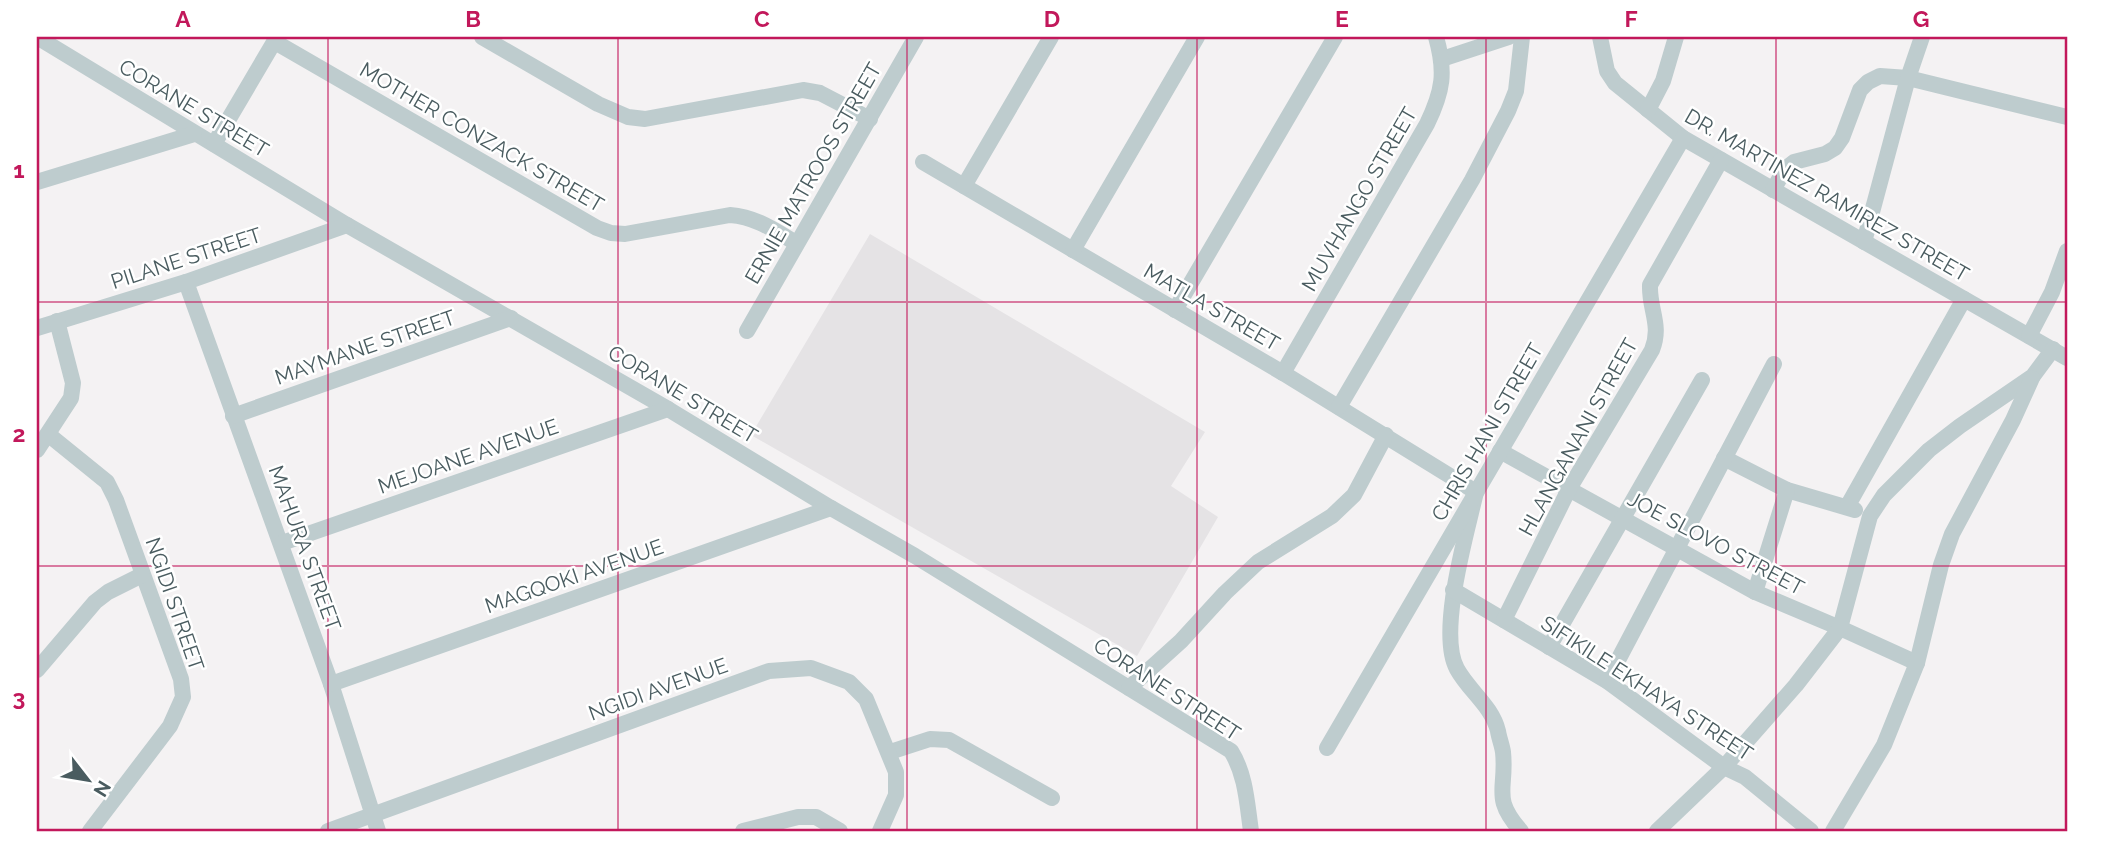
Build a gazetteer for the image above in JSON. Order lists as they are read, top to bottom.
{
  "streets": {
    "street": [
      "CORANE STREET",
      "MOTHER CONZACK STREET",
      "ERNIE MATROOS STREET",
      "DR. MARTINEZ RAMIREZ STREET",
      "MUVHANGO STREET",
      "PILANE STREET",
      "MATLA STREET",
      "MAYMANE STREET",
      "CHRIS HANI STREET",
      "HLANGANANI STREET",
      "MEJOANE AVENUE",
      "JOE SLOVO STREET",
      "MAHURA STREET",
      "MAGQOKI AVENUE",
      "NGIDI STREET",
      "SIFIKILE EKHAYA STREET",
      "NGIDI AVENUE"
    ]
  },
  "crossings": [
    ["CORANE STREET", "PILANE STREET"],
    ["CORANE STREET", "MAYMANE STREET"],
    ["CORANE STREET", "MEJOANE AVENUE"],
    ["CORANE STREET", "MAGQOKI AVENUE"],
    ["MOTHER CONZACK STREET", "ERNIE MATROOS STREET"],
    ["DR. MARTINEZ RAMIREZ STREET", "CHRIS HANI STREET"],
    ["DR. MARTINEZ RAMIREZ STREET", "HLANGANANI STREET"],
    ["MUVHANGO STREET", "MATLA STREET"],
    ["PILANE STREET", "MAHURA STREET"],
    ["MATLA STREET", "CHRIS HANI STREET"],
    ["MAYMANE STREET", "MAHURA STREET"],
    ["CHRIS HANI STREET", "JOE SLOVO STREET"],
    ["HLANGANANI STREET", "JOE SLOVO STREET"],
    ["HLANGANANI STREET", "SIFIKILE EKHAYA STREET"],
    ["MEJOANE AVENUE", "MAHURA STREET"],
    ["MAHURA STREET", "MAGQOKI AVENUE"],
    ["MAHURA STREET", "NGIDI AVENUE"]
  ],
  "north": "bottom right",
  "grid": {
    "columns": [
      "A",
      "B",
      "C",
      "D",
      "E",
      "F",
      "G"
    ],
    "rows": ["1", "2", "3"]
  }
}
